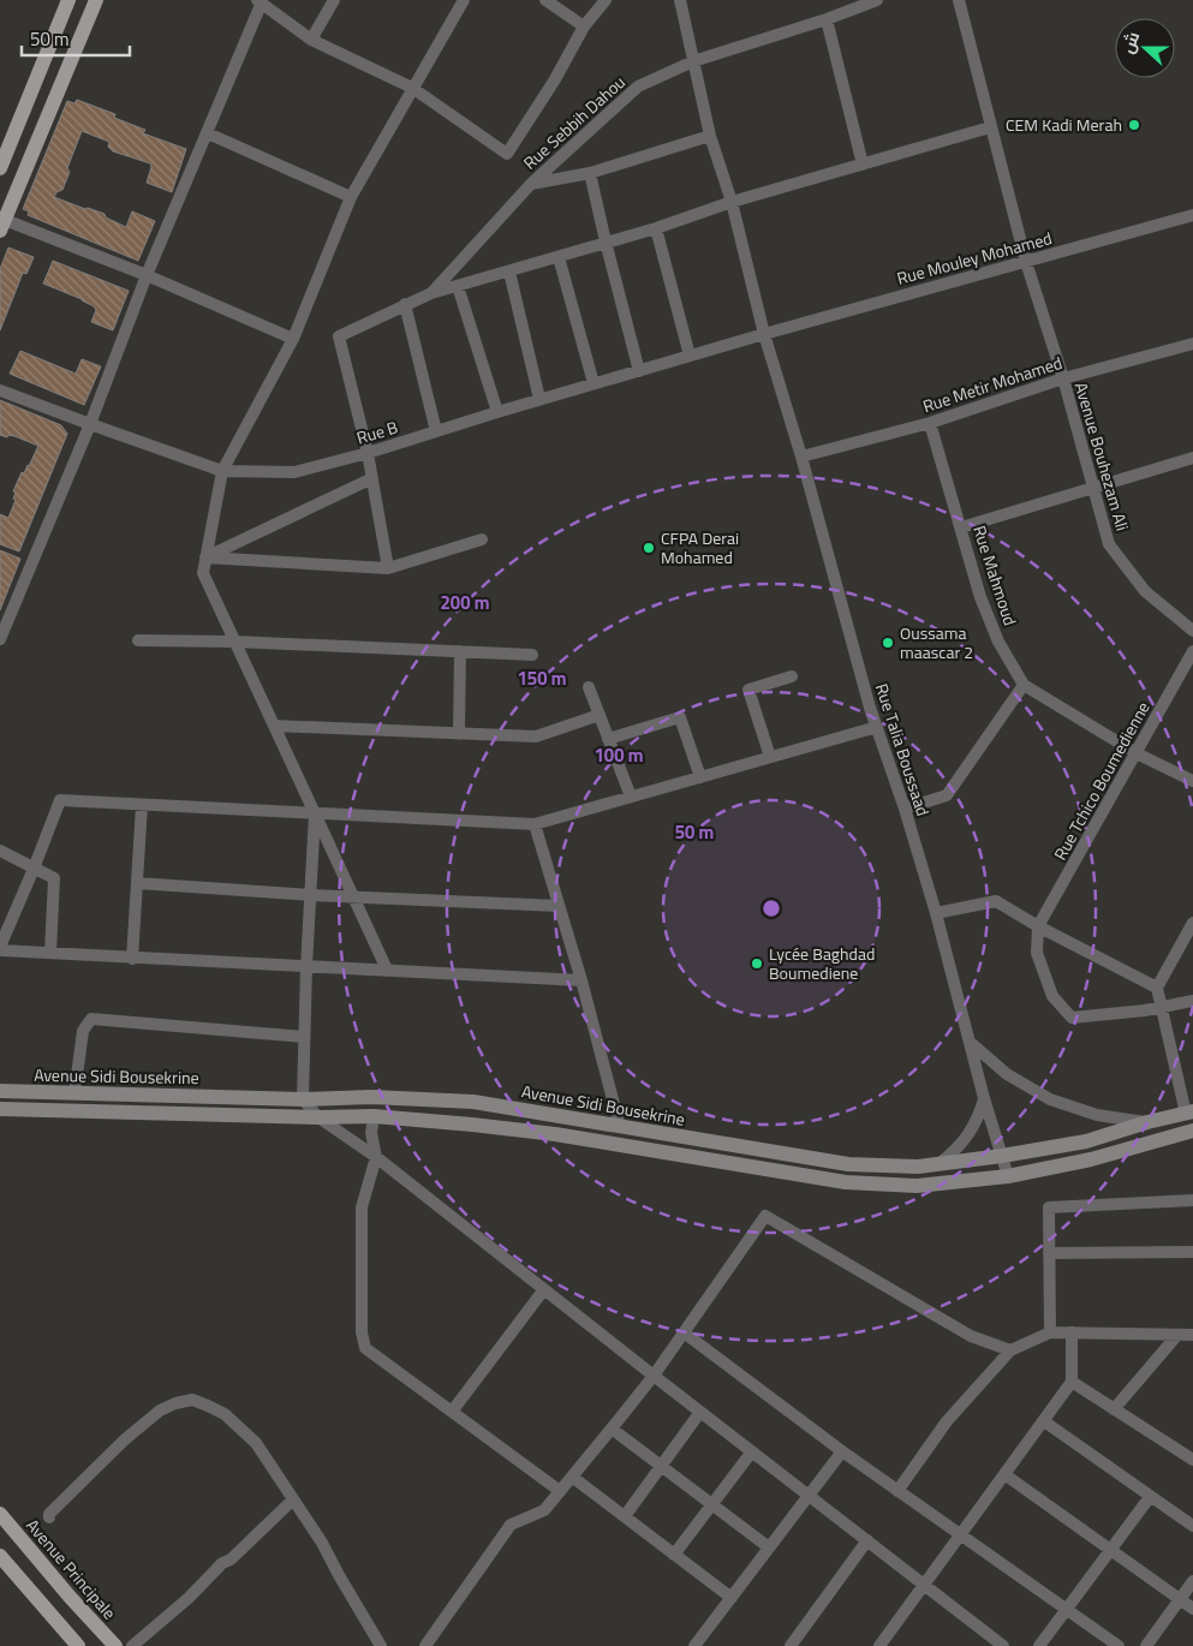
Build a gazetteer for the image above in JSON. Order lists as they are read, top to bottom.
{
  "streets": {
    "main road": ["Avenue Sidi Bousekrine", "Avenue Principale"],
    "street": [
      "Rue Sebbih Dahou",
      "Rue Mouley Mohamed",
      "Rue Metir Mohamed",
      "Rue B",
      "Avenue Bouhezam Ali",
      "Rue Mahmoud",
      "Rue Talia Boussaad",
      "Rue Tchico Boumedienne"
    ]
  },
  "crossings": [
    ["Rue Sebbih Dahou", "Rue Talia Boussaad"],
    ["Rue Mouley Mohamed", "Rue B"],
    ["Rue Mouley Mohamed", "Avenue Bouhezam Ali"],
    ["Rue Mouley Mohamed", "Rue Talia Boussaad"],
    ["Rue Metir Mohamed", "Avenue Bouhezam Ali"],
    ["Rue Metir Mohamed", "Rue Mahmoud"],
    ["Rue Metir Mohamed", "Rue Talia Boussaad"],
    ["Rue B", "Rue Talia Boussaad"],
    ["Rue Mahmoud", "Rue Tchico Boumedienne"],
    ["Rue Talia Boussaad", "Avenue Sidi Bousekrine"]
  ],
  "places": [
    "CEM Kadi Merah",
    "CFPA Derai Mohamed",
    "Oussama maascar 2",
    "Lycée Baghdad Boumediene"
  ],
  "scale_bar": "50 m",
  "north": "left",
  "rings": [
    "200 m",
    "150 m",
    "100 m",
    "50 m"
  ]
}
